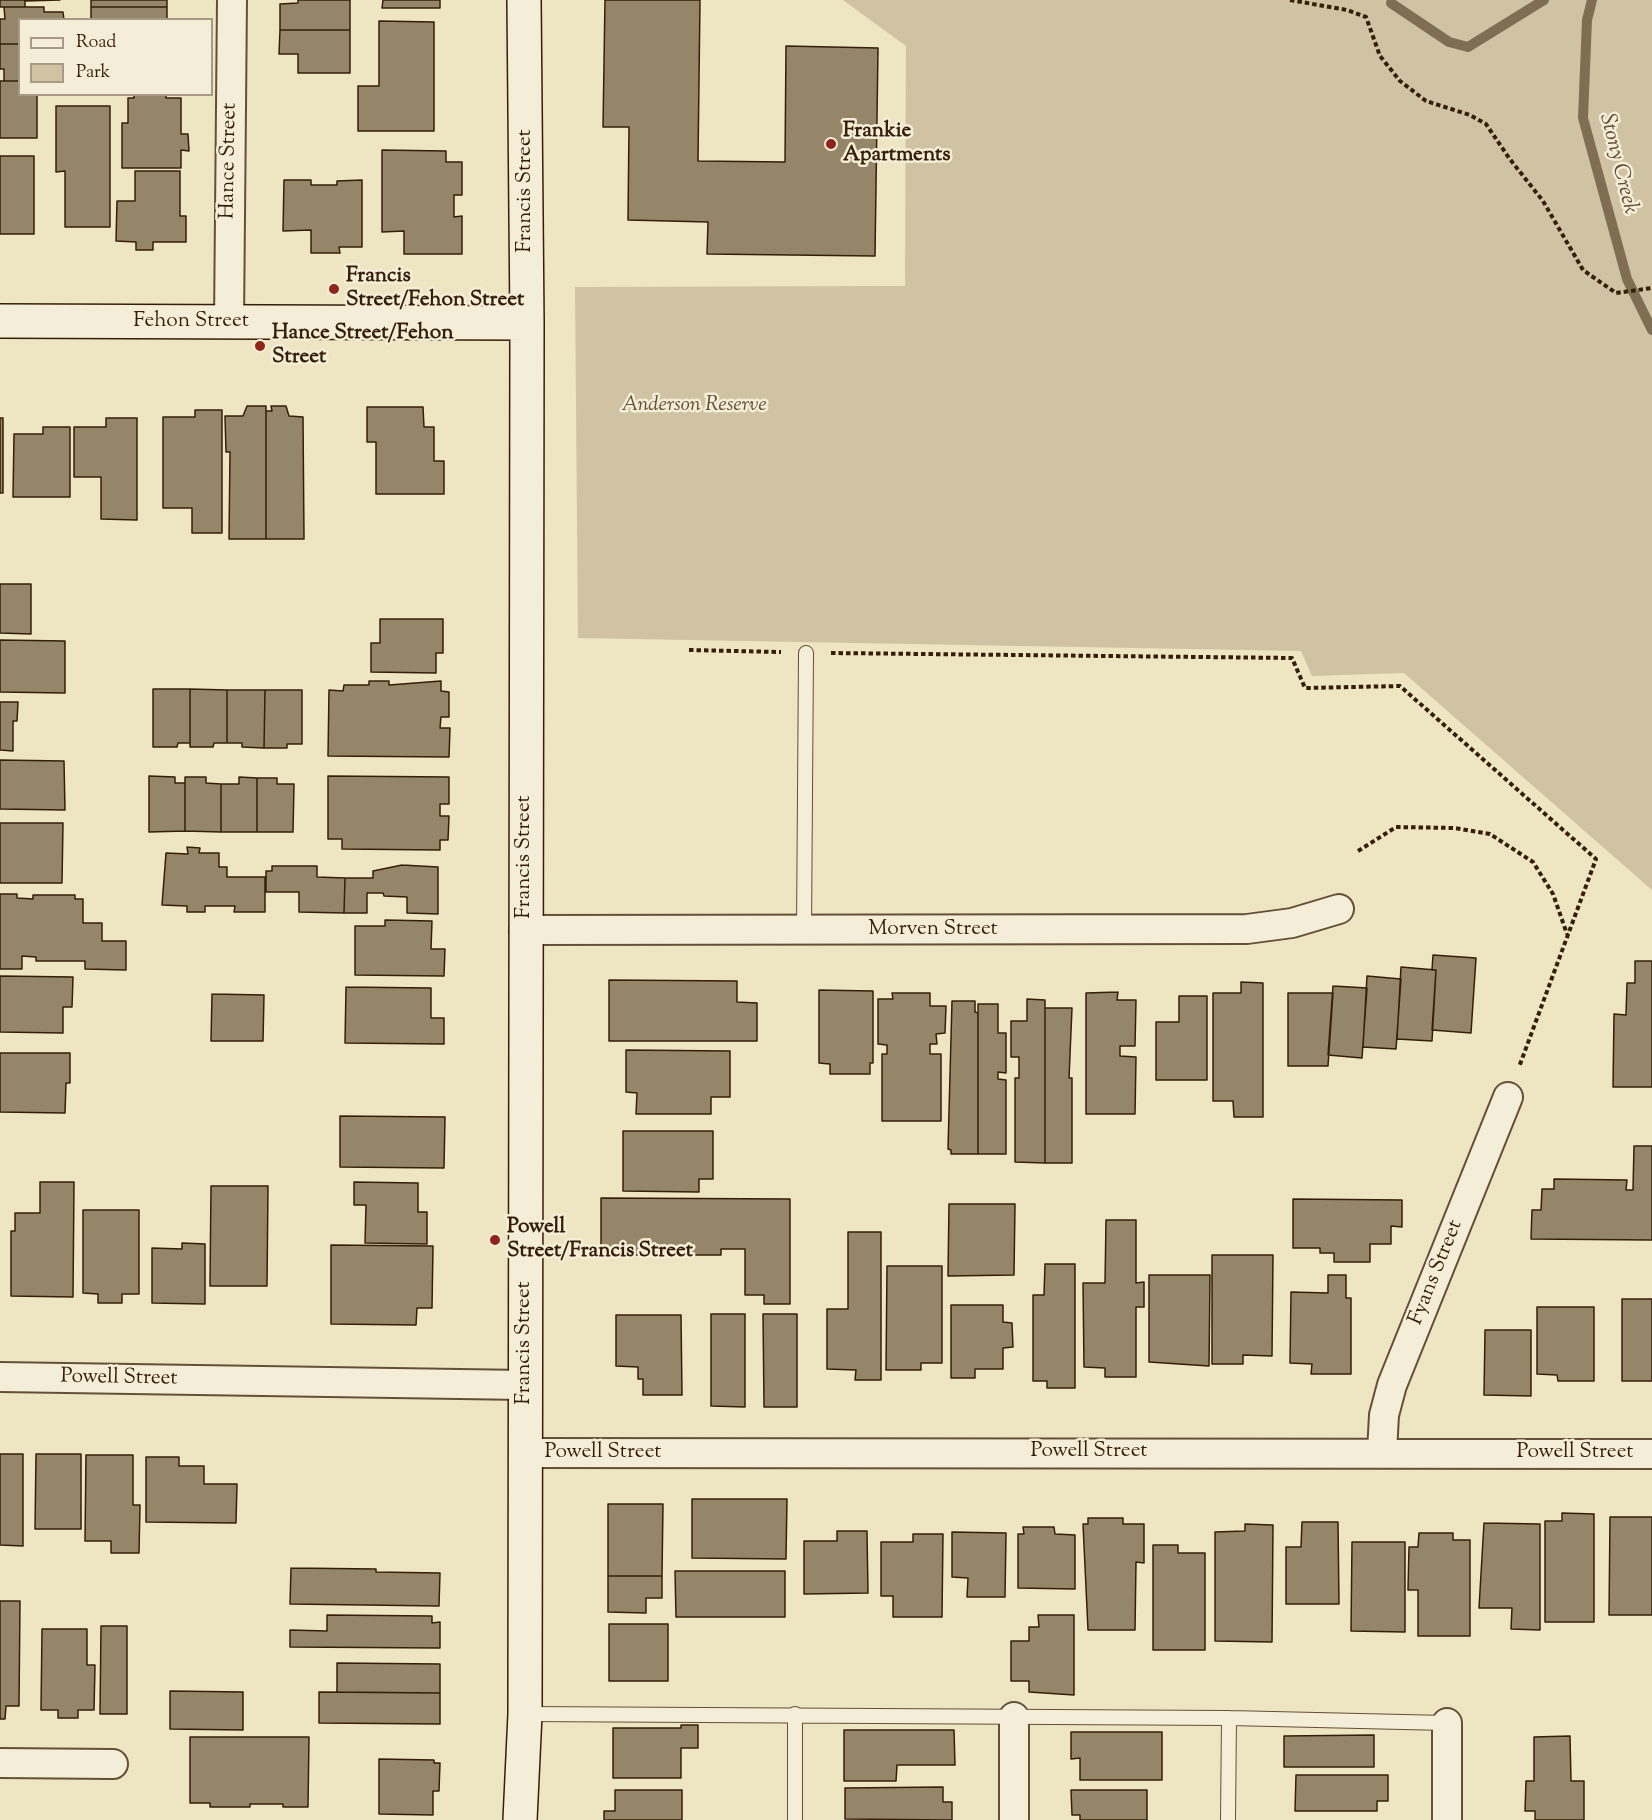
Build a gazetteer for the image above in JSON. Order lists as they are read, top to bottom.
{
  "streets": {
    "main road": ["Francis Street", "Fehon Street"],
    "street": [
      "Hance Street",
      "Morven Street",
      "Fyans Street",
      "Powell Street"
    ]
  },
  "crossings": [
    ["Hance Street", "Fehon Street"],
    ["Francis Street", "Fehon Street"],
    ["Francis Street", "Morven Street"],
    ["Francis Street", "Powell Street"],
    ["Fyans Street", "Powell Street"]
  ],
  "water": ["Stony Creek"],
  "parks": ["Anderson Reserve"],
  "places": [
    "Frankie Apartments",
    "Francis Street/Fehon Street",
    "Hance Street/Fehon Street",
    "Powell Street/Francis Street"
  ],
  "legend": ["Road", "Park"]
}
